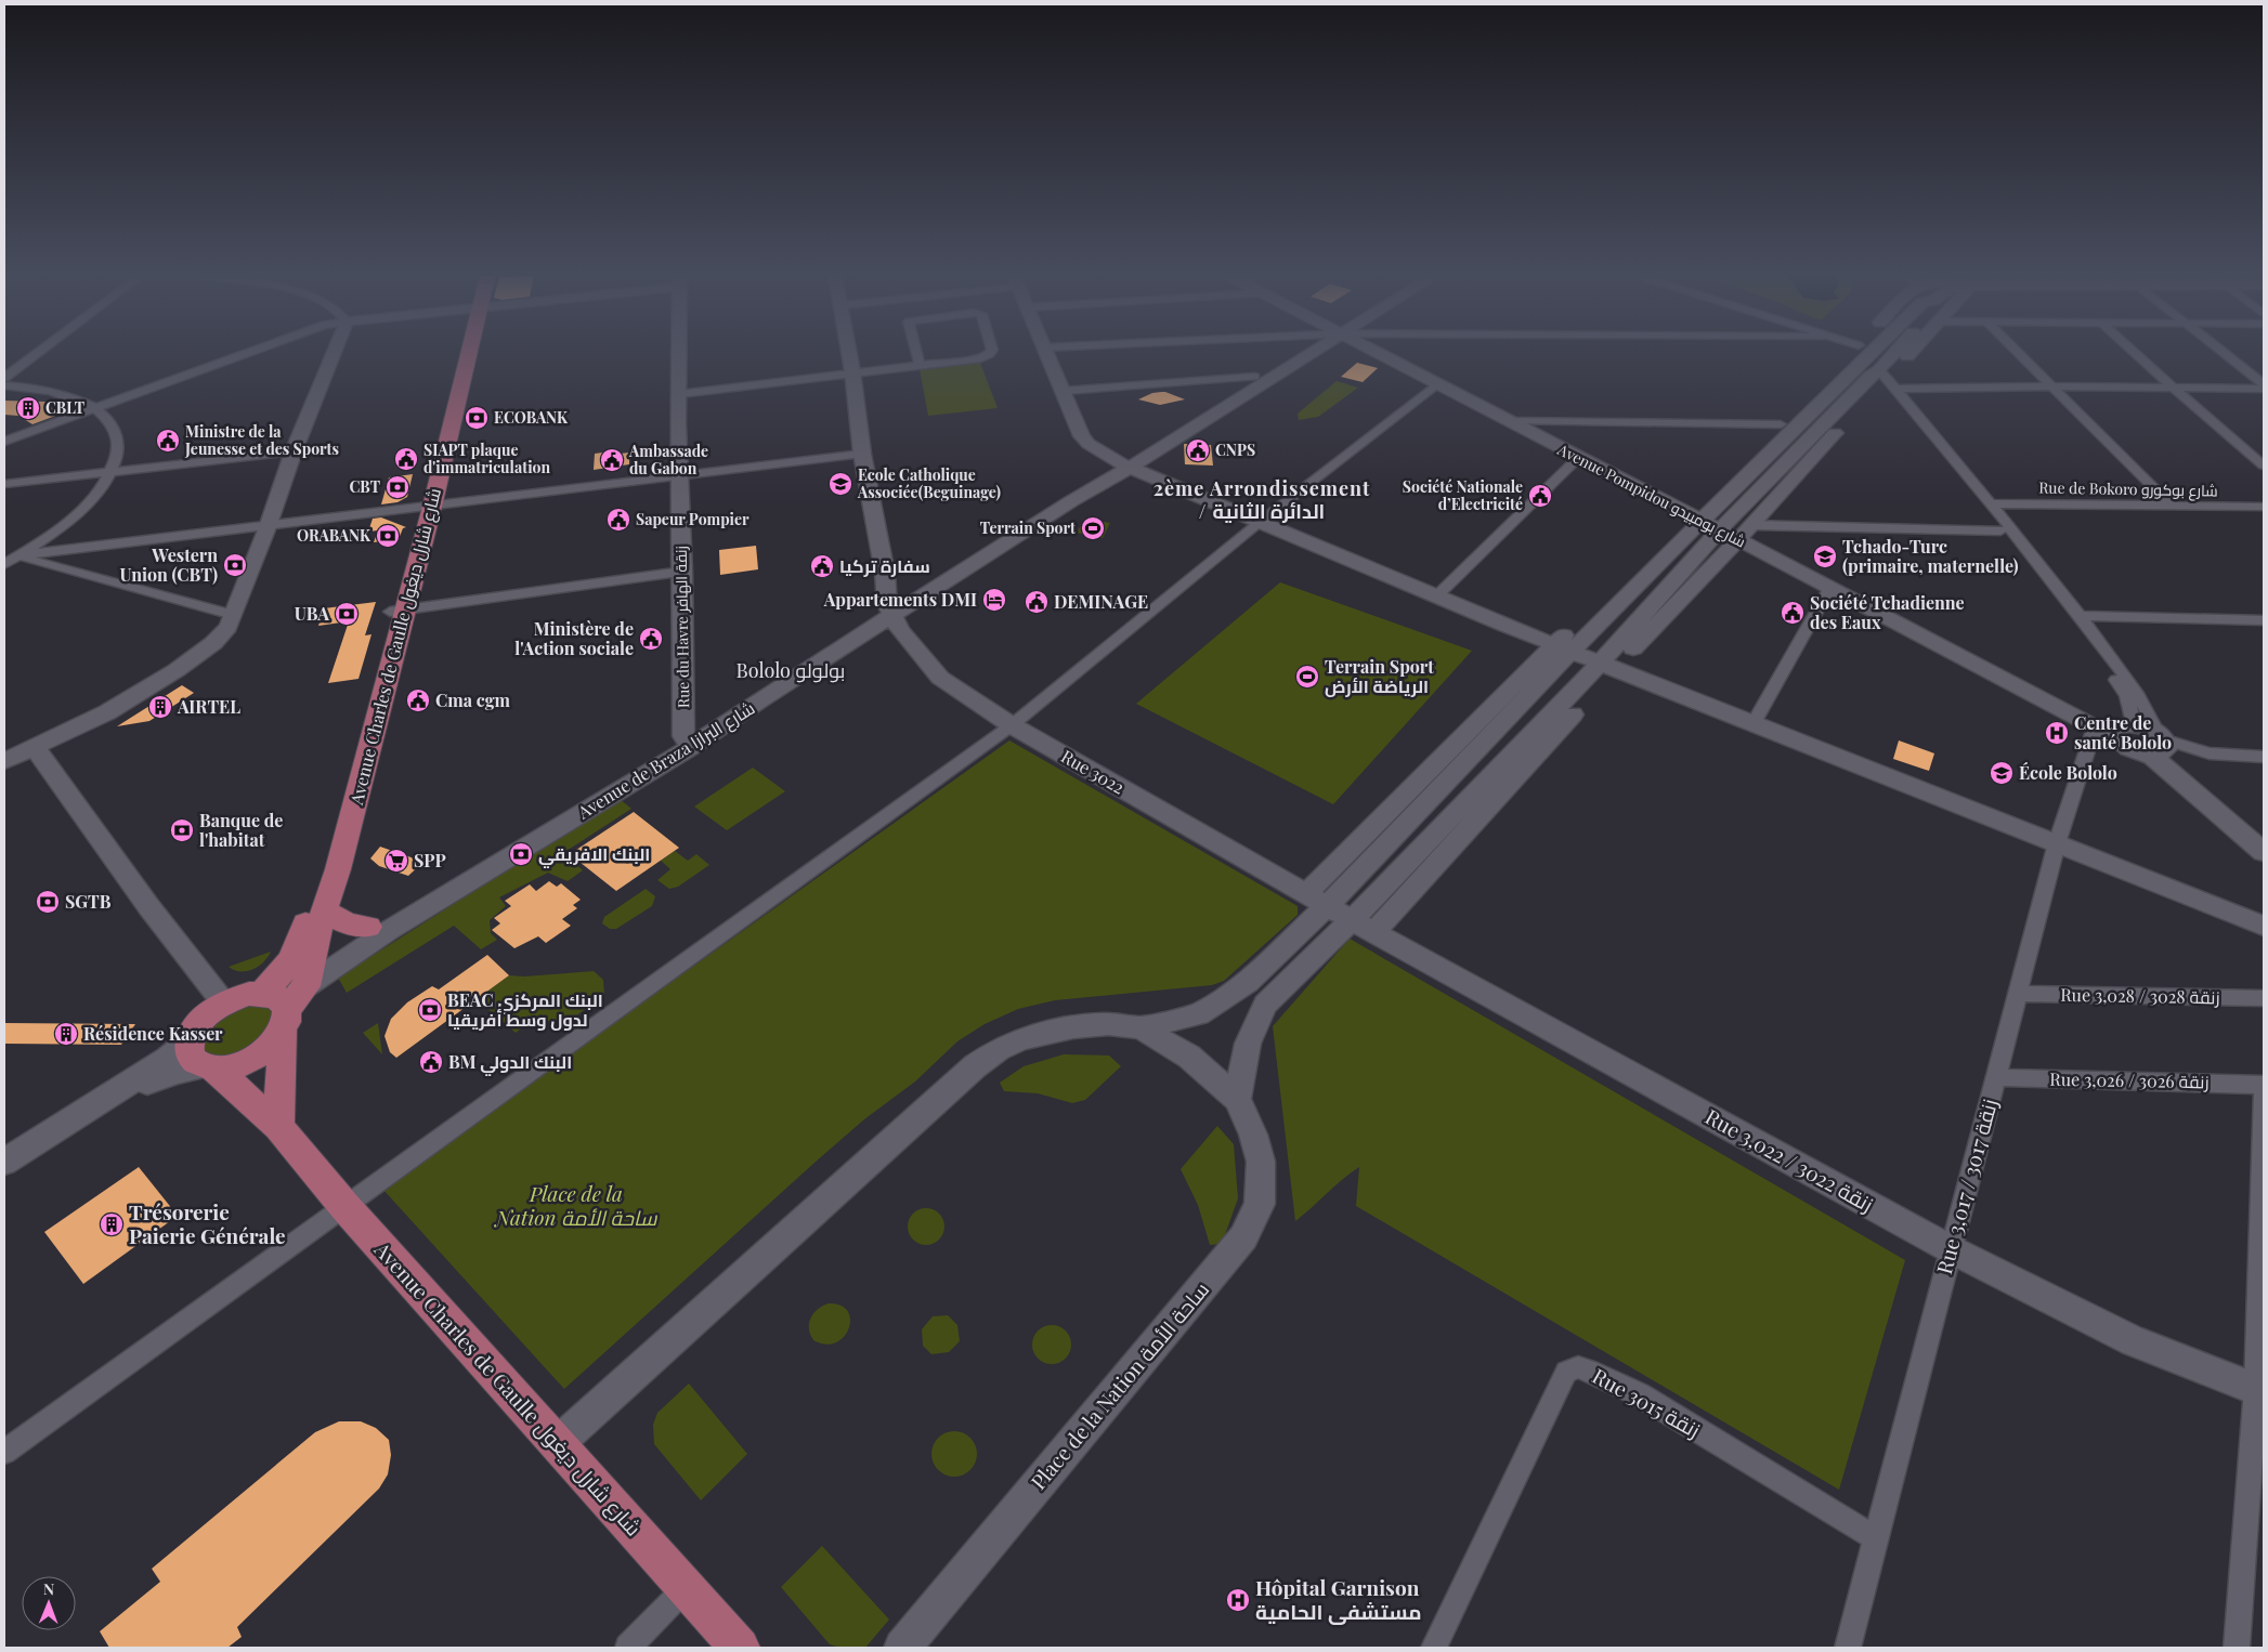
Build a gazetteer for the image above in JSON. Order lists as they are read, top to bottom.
{
  "streets": {
    "main road": [
      "Avenue Pompidou شارع بومبيدو",
      "Rue du Havre زنقة الهافر",
      "Avenue Charles de Gaulle شارع شارل ديغول",
      "Avenue de Braza شارع البرازا",
      "Rue 3022",
      "Rue 3,022 / زنقة 3022",
      "Place de la Nation ساحة الأمة"
    ],
    "street": [
      "Rue de Bokoro شارع بوكورو",
      "Rue 3,028 / زنقة 3028",
      "Rue 3,026 / زنقة 3026",
      "Rue 3,017 / زنقة 3017",
      "Rue 3015 زنقة"
    ]
  },
  "crossings": [
    ["Avenue Pompidou شارع بومبيدو", "Place de la Nation ساحة الأمة"],
    ["Rue du Havre زنقة الهافر", "Avenue de Braza شارع البرازا"],
    ["Avenue Charles de Gaulle شارع شارل ديغول", "Avenue de Braza شارع البرازا"],
    ["Avenue Charles de Gaulle شارع شارل ديغول", "Place de la Nation ساحة الأمة"],
    ["Avenue de Braza شارع البرازا", "Rue 3022"],
    ["Rue 3022", "Rue 3,022 / زنقة 3022"],
    ["Rue 3022", "Place de la Nation ساحة الأمة"],
    ["Rue 3,028 / زنقة 3028", "Rue 3,017 / زنقة 3017"],
    ["Rue 3,026 / زنقة 3026", "Rue 3,017 / زنقة 3017"],
    ["Rue 3,022 / زنقة 3022", "Rue 3,017 / زنقة 3017"],
    ["Rue 3,022 / زنقة 3022", "Place de la Nation ساحة الأمة"],
    ["Rue 3,017 / زنقة 3017", "Rue 3015 زنقة"]
  ],
  "districts": ["2ème Arrondissement / الدائرة الثانية", "Bololo بولولو"],
  "parks": ["Place de la Nation ساحة الأمة"],
  "places": {
    "building": [
      "CBLT",
      "AIRTEL",
      "Résidence Kasser",
      "Trésorerie Paierie Générale"
    ],
    "bank": [
      "ECOBANK",
      "CBT",
      "ORABANK",
      "Western Union (CBT)",
      "UBA",
      "Banque de l'habitat",
      "البنك الافريقي",
      "SGTB",
      "BEAC البنك المركزي لدول وسط أفريقيا"
    ],
    "public building": [
      "Ministre de la Jeunesse et des Sports",
      "CNPS",
      "SIAPT plaque d'immatriculation",
      "Ambassade du Gabon",
      "Société Nationale d’Electricité",
      "Sapeur Pompier",
      "سفارة تركيا",
      "DEMINAGE",
      "Société Tchadienne des Eaux",
      "Ministère de l'Action sociale",
      "Cma cgm",
      "BM البنك الدولي"
    ],
    "school or university": ["Ecole Catholique Associée(Beguinage)", "Tchado-Turc (primaire, maternelle)", "École Bololo"],
    "sports": ["Terrain Sport", "Terrain Sport الرياضة الأرض"],
    "hotel": ["Appartements DMI"],
    "hospital": ["Centre de santé Bololo", "Hôpital Garnison مستشفى الحامية"],
    "supermarket": ["SPP"]
  },
  "north": "top"
}
